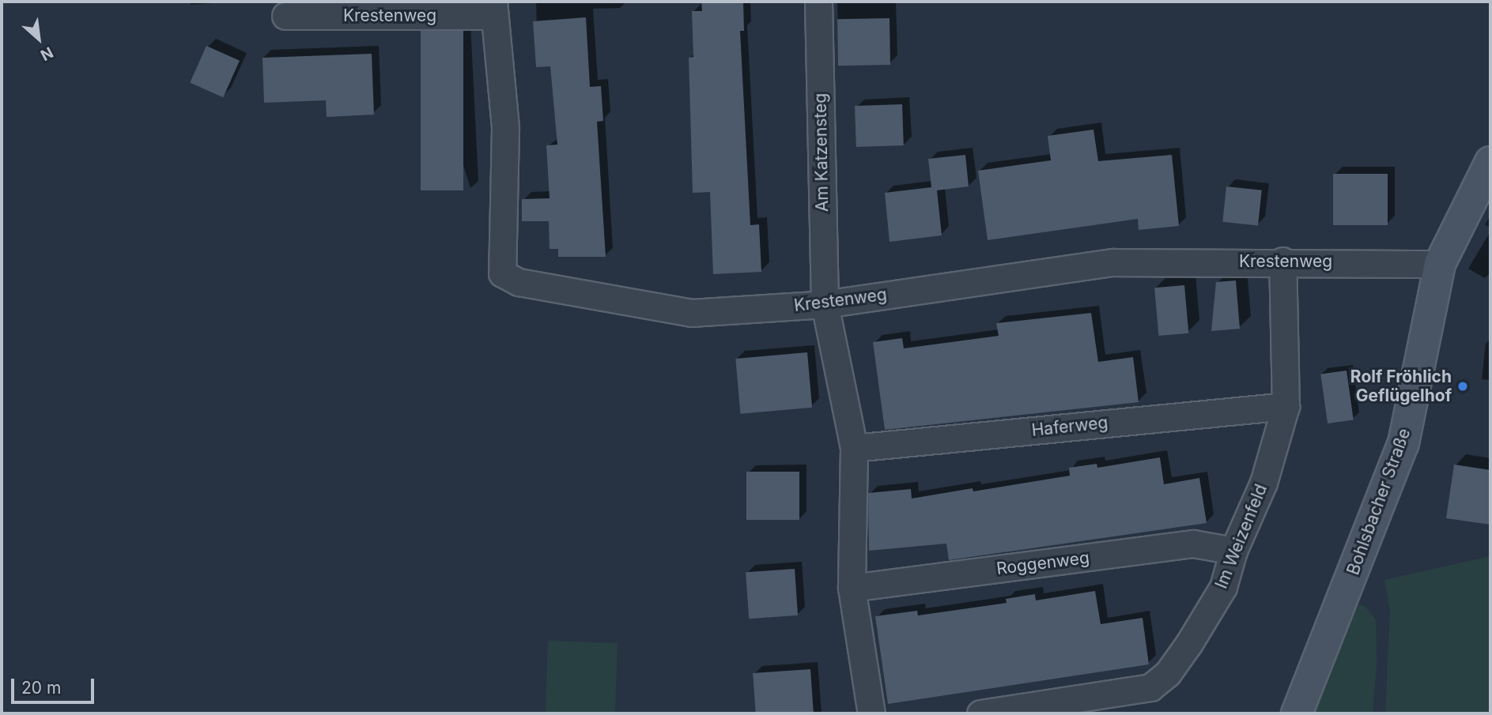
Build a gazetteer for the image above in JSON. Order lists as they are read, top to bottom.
{
  "streets": {
    "street": [
      "Krestenweg",
      "Am Katzensteg",
      "Haferweg",
      "Bohlsbacher Straße",
      "Im Weizenfeld",
      "Roggenweg"
    ]
  },
  "crossings": [
    ["Krestenweg", "Am Katzensteg"],
    ["Krestenweg", "Bohlsbacher Straße"],
    ["Krestenweg", "Im Weizenfeld"],
    ["Haferweg", "Im Weizenfeld"],
    ["Im Weizenfeld", "Roggenweg"]
  ],
  "places": ["Rolf Fröhlich Geflügelhof"],
  "scale_bar": "20 m",
  "north": "bottom right"
}
